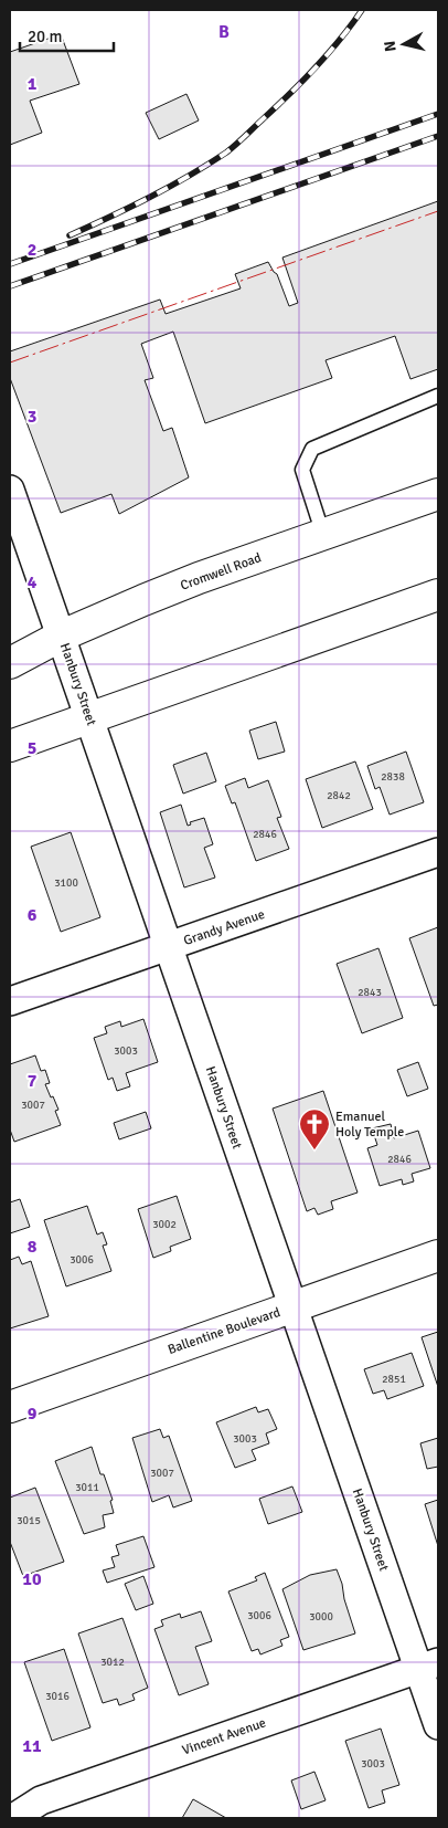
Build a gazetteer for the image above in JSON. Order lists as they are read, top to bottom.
{
  "streets": {
    "street": [
      "Cromwell Road",
      "Hanbury Street",
      "Grandy Avenue",
      "Ballentine Boulevard",
      "Vincent Avenue"
    ]
  },
  "crossings": [
    ["Cromwell Road", "Hanbury Street"],
    ["Hanbury Street", "Grandy Avenue"],
    ["Hanbury Street", "Ballentine Boulevard"],
    ["Hanbury Street", "Vincent Avenue"]
  ],
  "places": {
    "church": ["Emanuel Holy Temple"]
  },
  "house_numbers": [
    "2838",
    "2842",
    "2846",
    "3100",
    "2843",
    "3003",
    "3007",
    "2846",
    "3002",
    "3006",
    "2851",
    "3003",
    "3007",
    "3011",
    "3015",
    "3006",
    "3000",
    "3012",
    "3016",
    "3003"
  ],
  "scale_bar": "20 m",
  "north": "left",
  "grid": {
    "columns": ["B"],
    "rows": [
      "1",
      "2",
      "3",
      "4",
      "5",
      "6",
      "7",
      "8",
      "9",
      "10",
      "11"
    ]
  }
}
